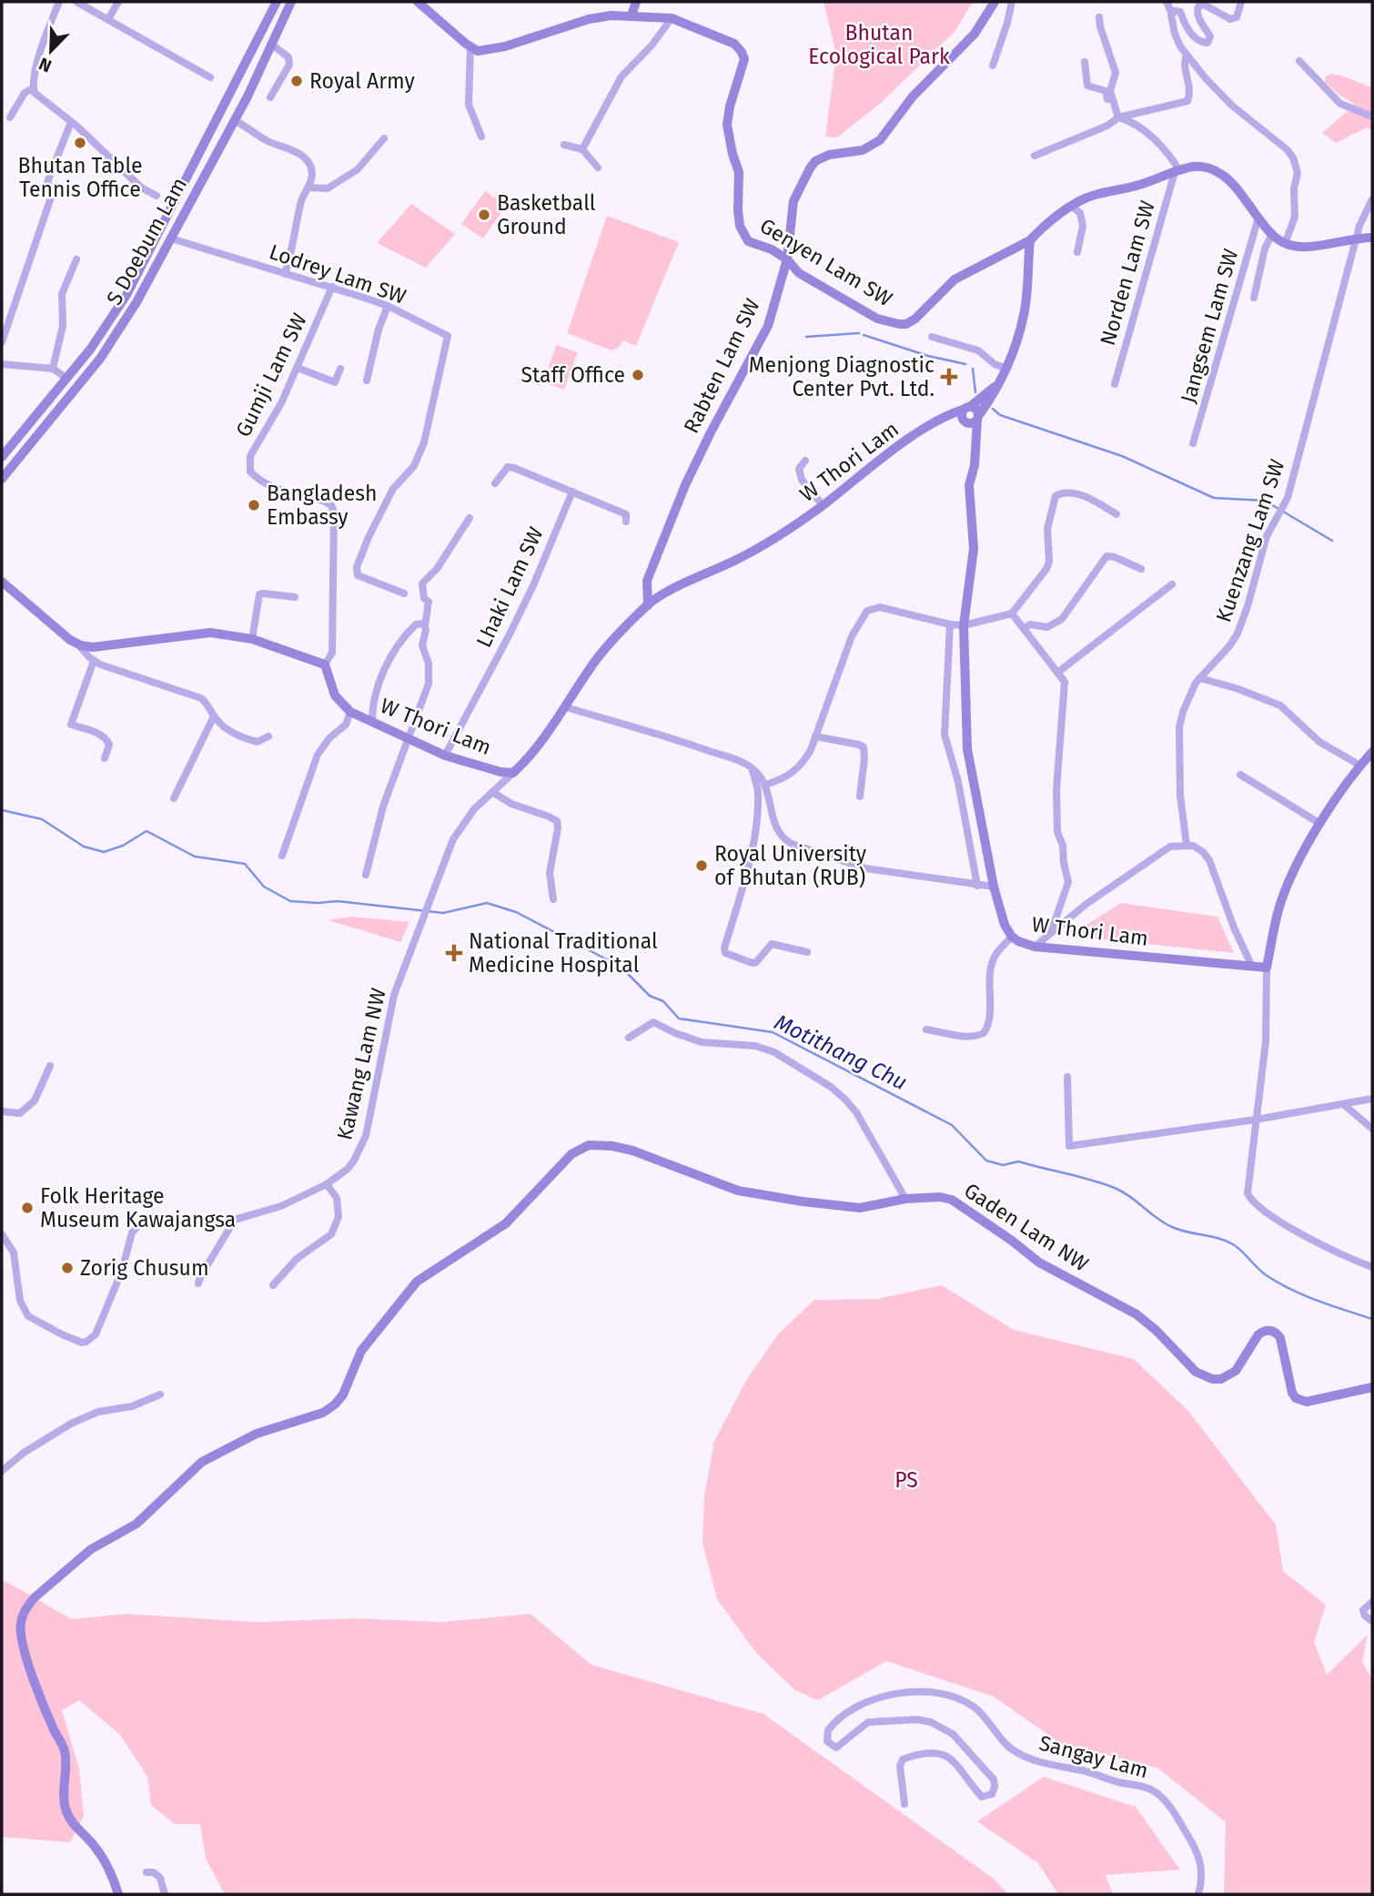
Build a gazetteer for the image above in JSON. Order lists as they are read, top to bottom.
{
  "streets": {
    "main road": [
      "S Doebum Lam",
      "Genyen Lam SW",
      "Rabten Lam SW",
      "W Thori Lam",
      "Gaden Lam NW"
    ],
    "street": [
      "Norden Lam SW",
      "Lodrey Lam SW",
      "Jangsem Lam SW",
      "Gumji Lam SW",
      "Kuenzang Lam SW",
      "Lhaki Lam SW",
      "Kawang Lam NW",
      "Sangay Lam"
    ]
  },
  "crossings": [
    ["S Doebum Lam", "Lodrey Lam SW"],
    ["Genyen Lam SW", "Rabten Lam SW"],
    ["Lodrey Lam SW", "Gumji Lam SW"],
    ["Rabten Lam SW", "W Thori Lam"],
    ["Gumji Lam SW", "W Thori Lam"],
    ["W Thori Lam", "Lhaki Lam SW"],
    ["W Thori Lam", "Kawang Lam NW"]
  ],
  "water": ["Motithang Chu"],
  "parks": ["Bhutan Ecological Park", "PS"],
  "places": {
    "other": [
      "Royal Army",
      "Bhutan Table Tennis Office",
      "Basketball Ground",
      "Staff Office",
      "Bangladesh Embassy",
      "Royal University of Bhutan (RUB)",
      "Folk Heritage Museum Kawajangsa",
      "Zorig Chusum"
    ],
    "health": ["Menjong Diagnostic Center Pvt. Ltd.", "National Traditional Medicine Hospital"]
  },
  "north": "bottom left"
}
